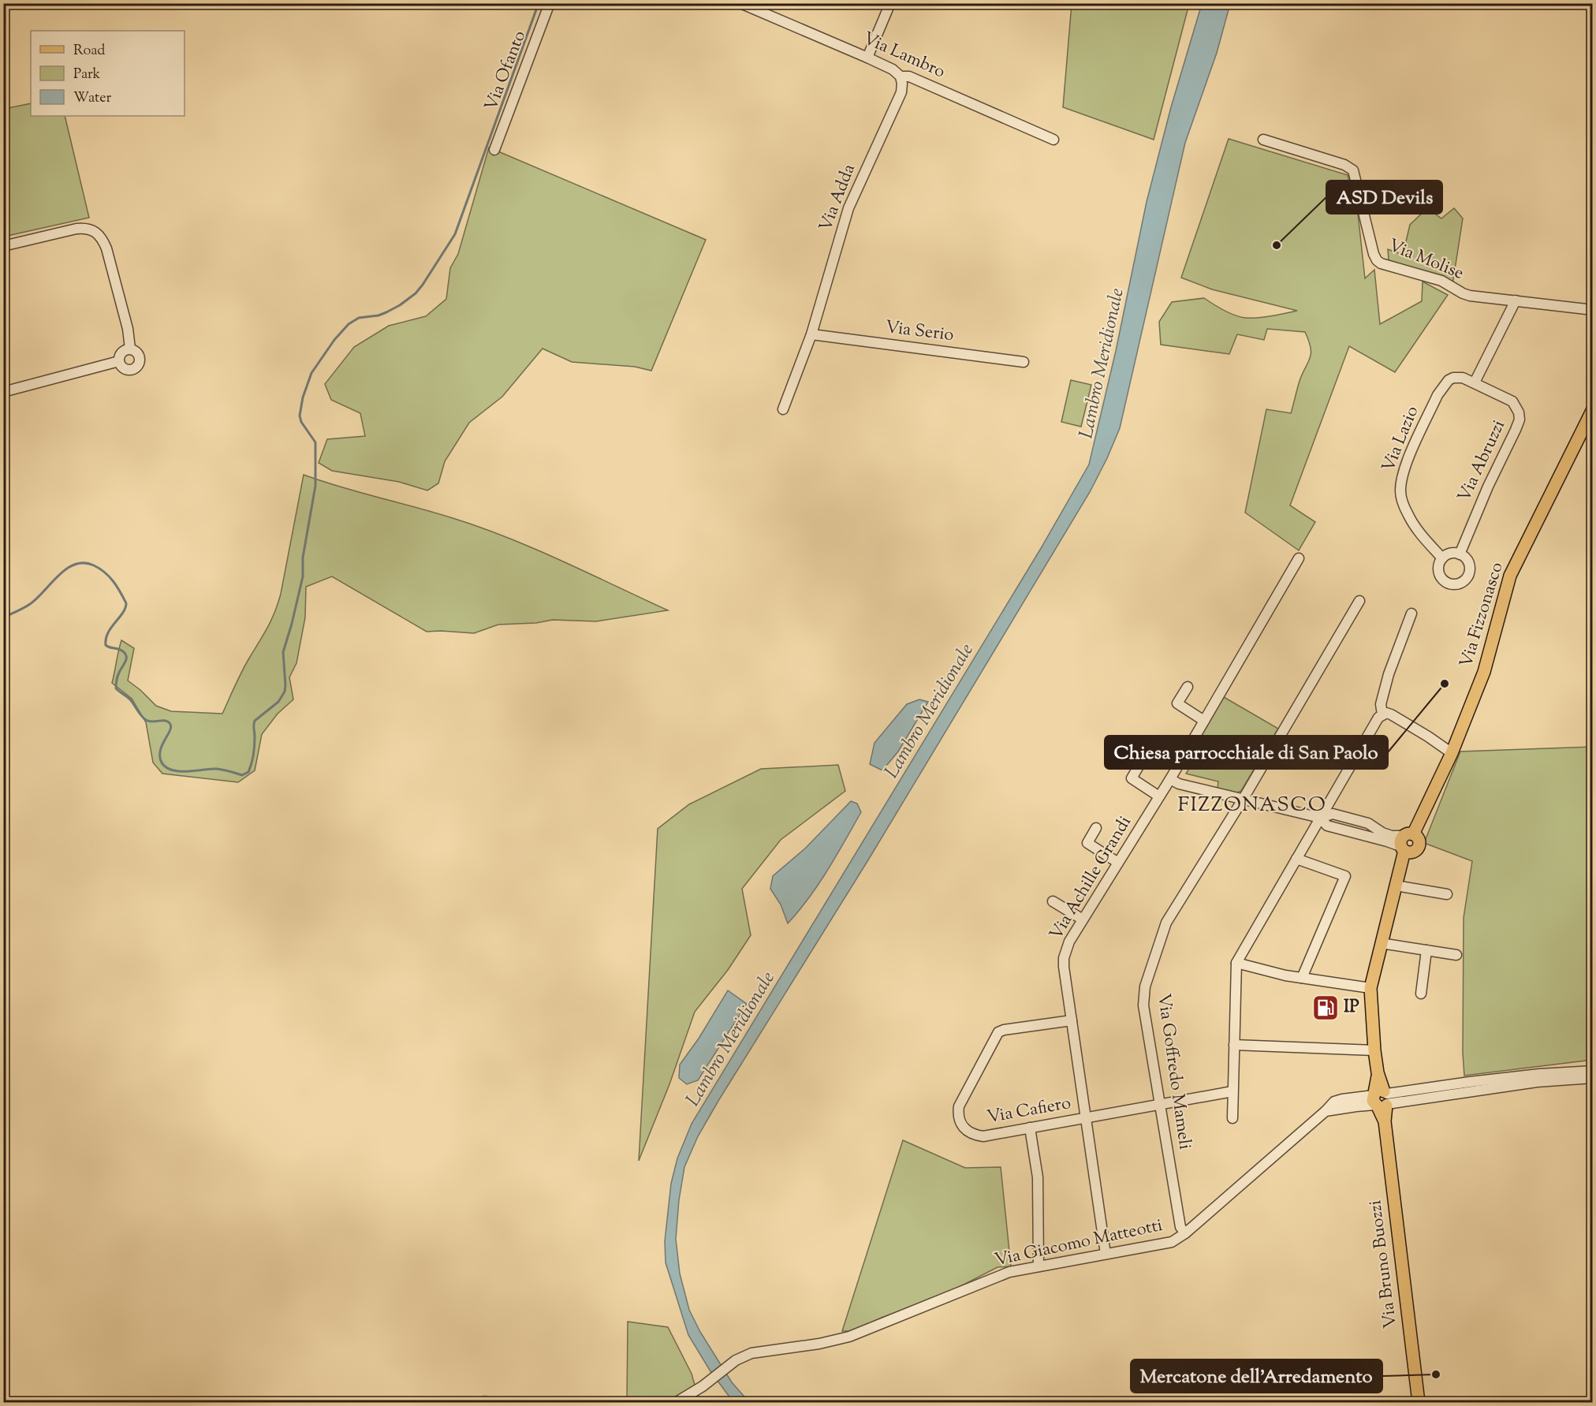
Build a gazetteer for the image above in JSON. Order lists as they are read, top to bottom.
{
  "streets": {
    "main road": ["Via Fizzonasco", "Via Bruno Buozzi"],
    "street": [
      "Via Lambro",
      "Via Ofanto",
      "Via Adda",
      "Via Molise",
      "Via Serio",
      "Via Lazio",
      "Via Abruzzi",
      "Via Achille Grandi",
      "Via Goffredo Mameli",
      "Via Cafiero",
      "Via Giacomo Matteotti"
    ]
  },
  "crossings": [
    ["Via Lambro", "Via Adda"],
    ["Via Adda", "Via Serio"],
    ["Via Lazio", "Via Abruzzi"],
    ["Via Fizzonasco", "Via Giacomo Matteotti"],
    ["Via Fizzonasco", "Via Bruno Buozzi"],
    ["Via Achille Grandi", "Via Cafiero"],
    ["Via Achille Grandi", "Via Giacomo Matteotti"],
    ["Via Goffredo Mameli", "Via Cafiero"],
    ["Via Goffredo Mameli", "Via Giacomo Matteotti"],
    ["Via Giacomo Matteotti", "Via Bruno Buozzi"]
  ],
  "districts": ["FIZZONASCO"],
  "water": ["Lambro Meridionale"],
  "places": {
    "other": ["ASD Devils", "Chiesa parrocchiale di San Paolo", "Mercatone dell'Arredamento"],
    "fuel station": ["IP"]
  },
  "legend": ["Road", "Park", "Water"]
}
